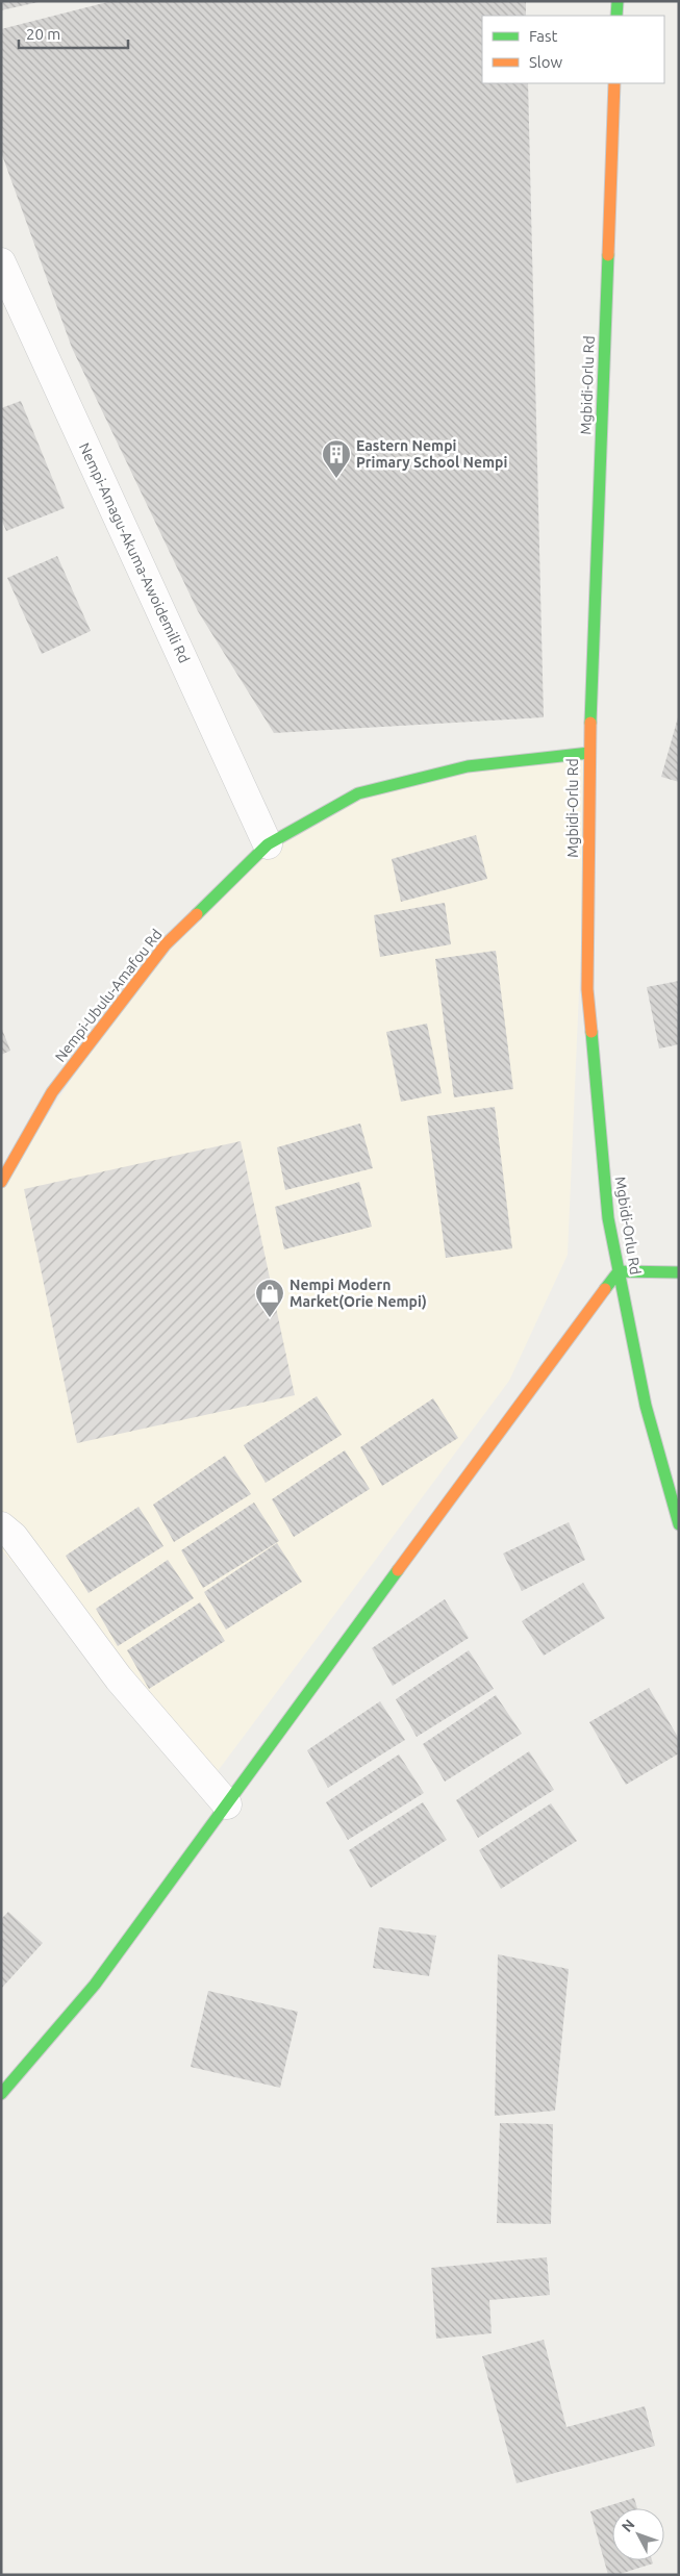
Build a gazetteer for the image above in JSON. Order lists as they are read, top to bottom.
{
  "streets": {
    "street": ["Mgbidi-Orlu Rd", "Nempi-Amagu-Akuma-Awoidemili Rd", "Nempi-Ubulu-Amafou Rd"]
  },
  "crossings": [
    ["Mgbidi-Orlu Rd", "Nempi-Ubulu-Amafou Rd"],
    ["Nempi-Amagu-Akuma-Awoidemili Rd", "Nempi-Ubulu-Amafou Rd"]
  ],
  "places": {
    "building": ["Eastern Nempi Primary School Nempi"],
    "shop": ["Nempi Modern Market(Orie Nempi)"]
  },
  "legend": ["Fast", "Slow"],
  "scale_bar": "20 m",
  "north": "top left"
}
